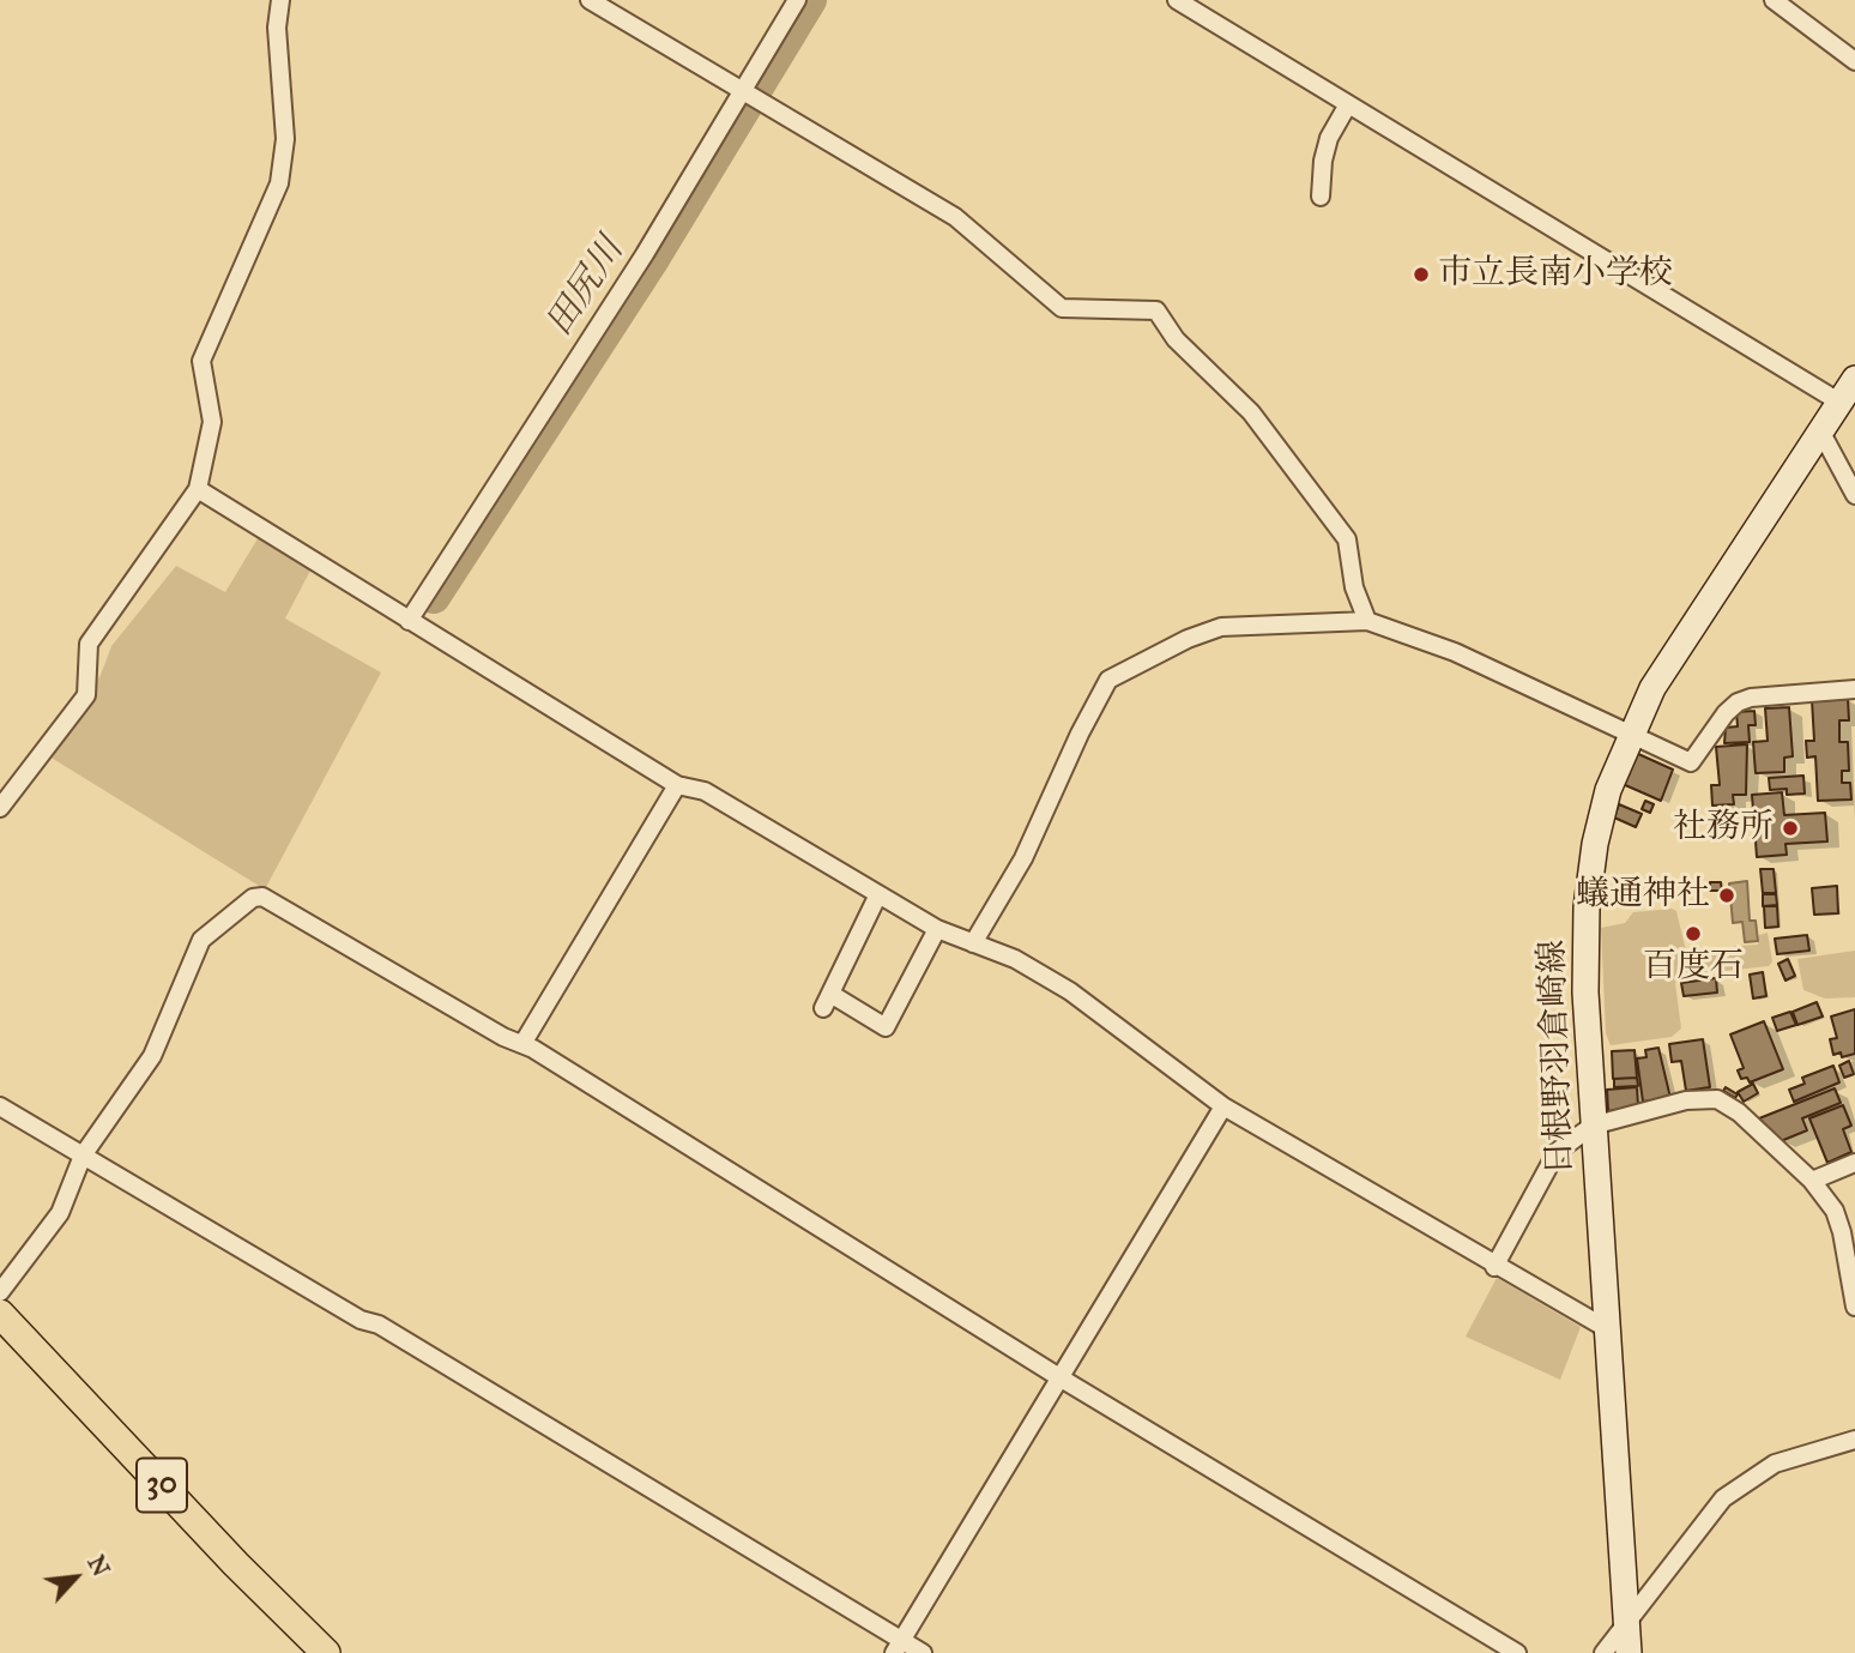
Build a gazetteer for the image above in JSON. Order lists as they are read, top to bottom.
{
  "streets": {
    "main road": ["日根野羽倉崎線", "30"]
  },
  "water": ["田尻川"],
  "places": [
    "市立長南小学校",
    "社務所",
    "蟻通神社",
    "百度石"
  ],
  "north": "top right"
}
